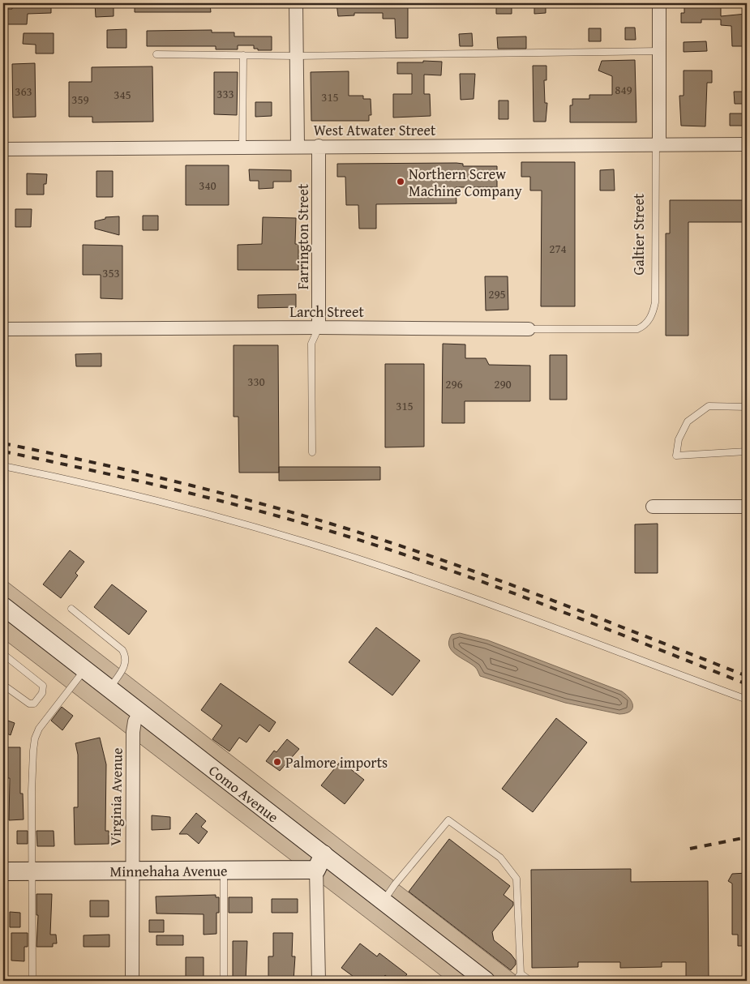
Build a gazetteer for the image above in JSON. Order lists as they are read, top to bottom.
{
  "streets": {
    "main road": ["Como Avenue", "Minnehaha Avenue"],
    "street": [
      "West Atwater Street",
      "Galtier Street",
      "Farrington Street",
      "Larch Street",
      "Virginia Avenue"
    ]
  },
  "crossings": [
    ["West Atwater Street", "Galtier Street"],
    ["West Atwater Street", "Farrington Street"],
    ["Galtier Street", "Larch Street"],
    ["Farrington Street", "Larch Street"],
    ["Como Avenue", "Virginia Avenue"],
    ["Como Avenue", "Minnehaha Avenue"],
    ["Virginia Avenue", "Minnehaha Avenue"]
  ],
  "places": ["Northern Screw Machine Company", "Palmore imports"],
  "house_numbers": [
    "849",
    "363",
    "333",
    "345",
    "315",
    "359",
    "340",
    "274",
    "353",
    "295",
    "330",
    "296",
    "290",
    "315"
  ]
}
